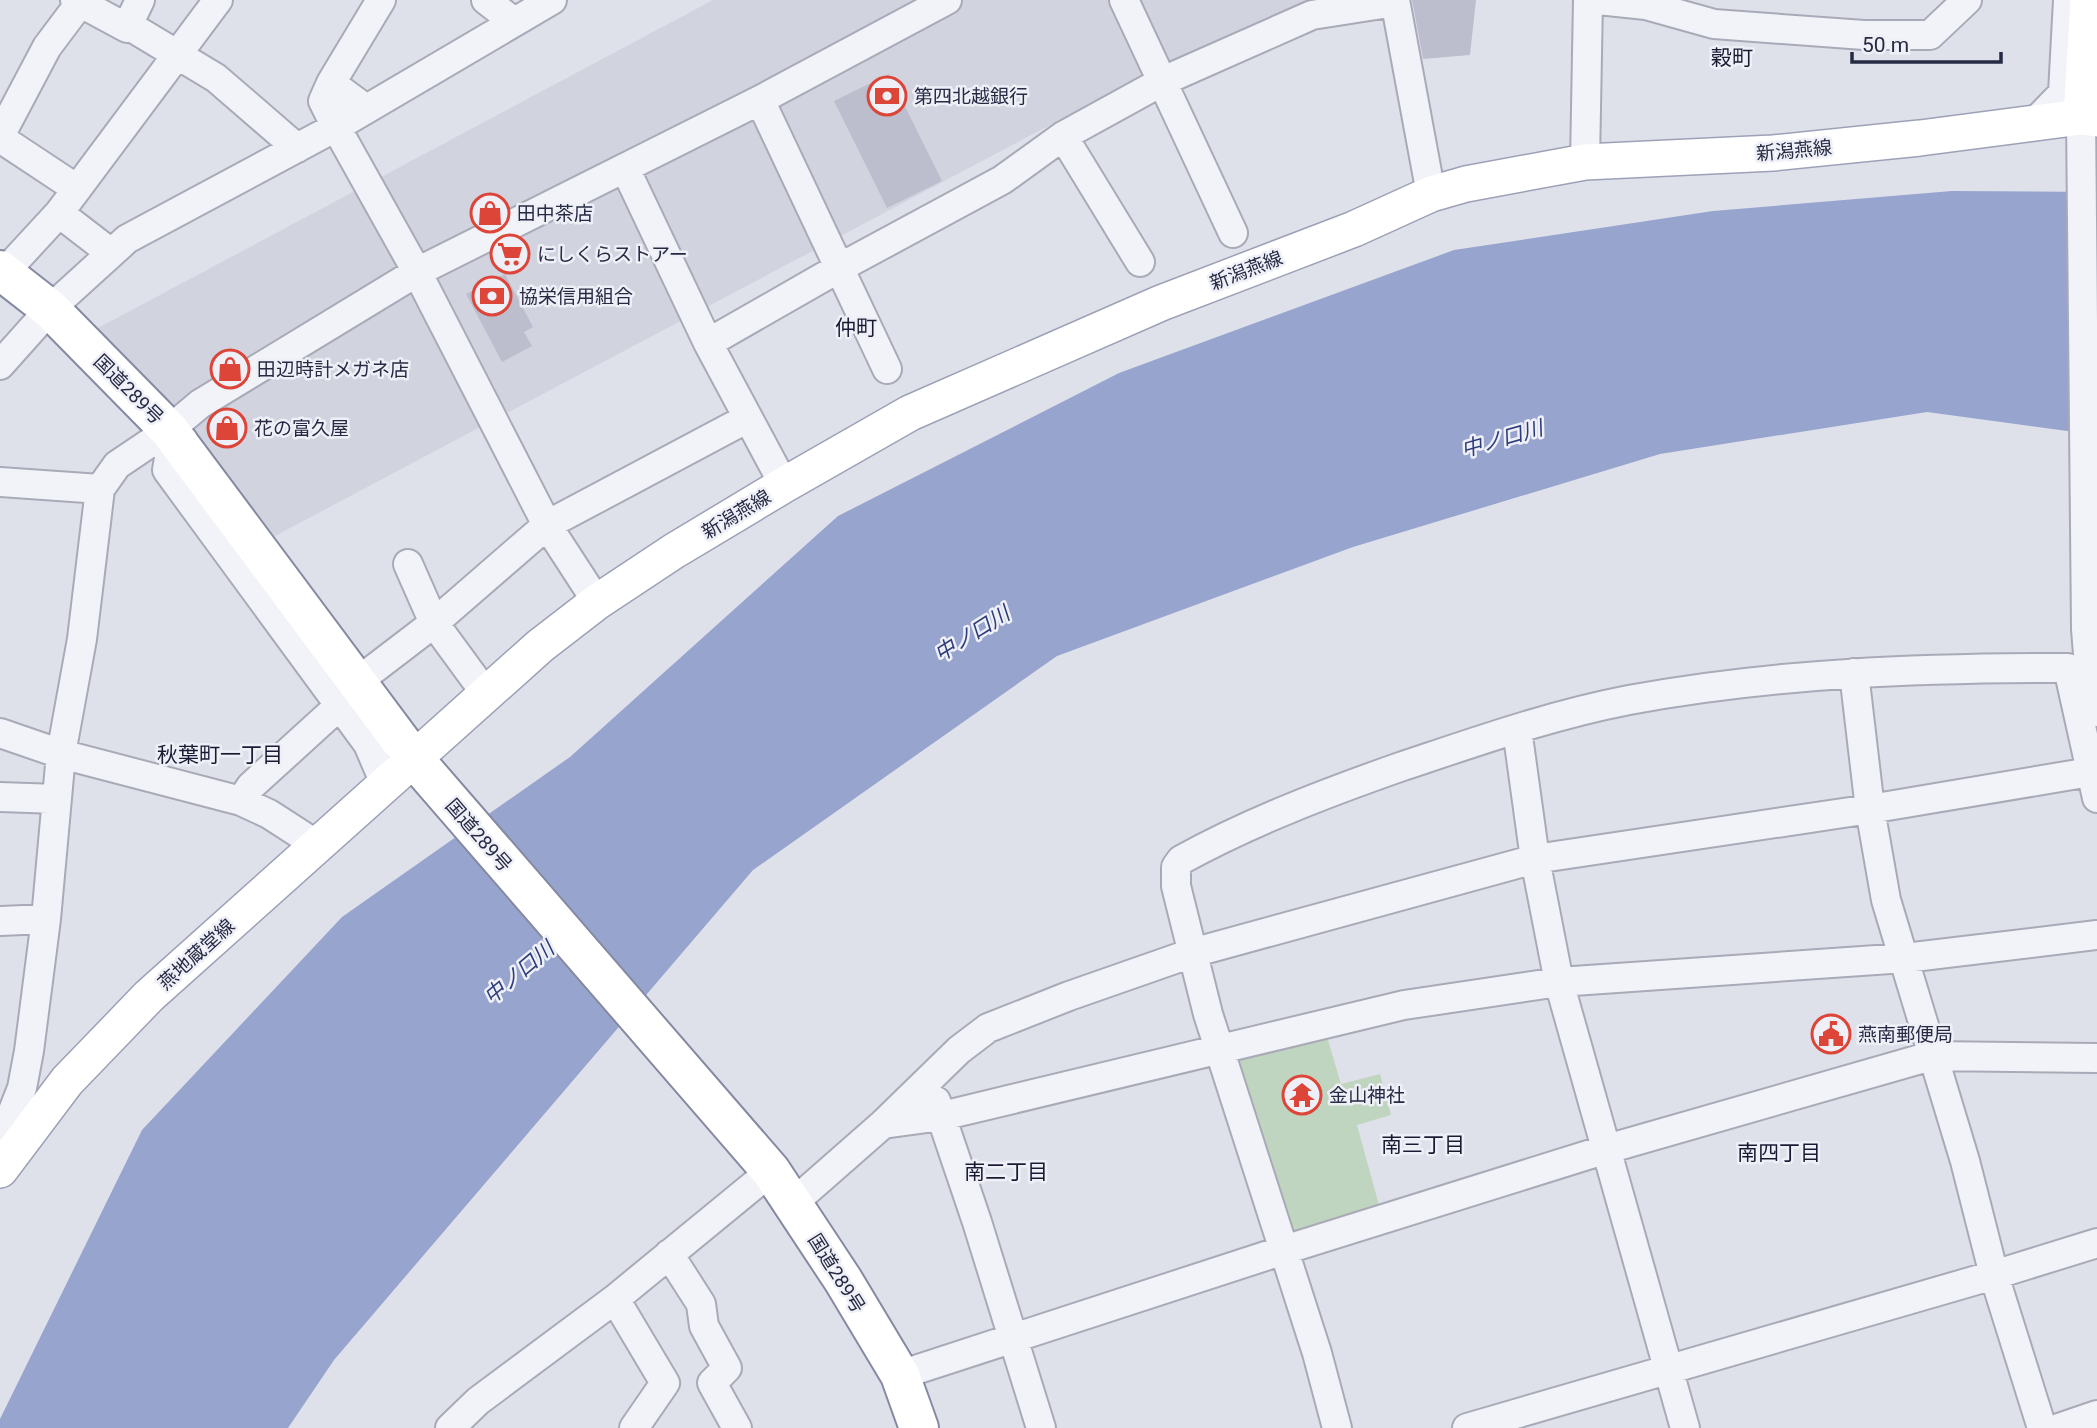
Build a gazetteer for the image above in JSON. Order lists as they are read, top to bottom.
{
  "streets": {
    "highway": ["国道289号"],
    "main road": ["新潟燕線", "燕地蔵堂線"]
  },
  "crossings": [
    ["新潟燕線", "国道289号"],
    ["新潟燕線", "燕地蔵堂線"],
    ["国道289号", "燕地蔵堂線"]
  ],
  "districts": [
    "穀町",
    "仲町",
    "秋葉町一丁目",
    "南三丁目",
    "南四丁目",
    "南二丁目"
  ],
  "water": ["中ノ口川"],
  "places": {
    "bank": ["第四北越銀行", "協栄信用組合"],
    "shop": ["田中茶店", "田辺時計メガネ店", "花の富久屋"],
    "supermarket": ["にしくらストアー"],
    "public building": ["燕南郵便局"],
    "temple": ["金山神社"]
  },
  "scale_bar": "50 m"
}
